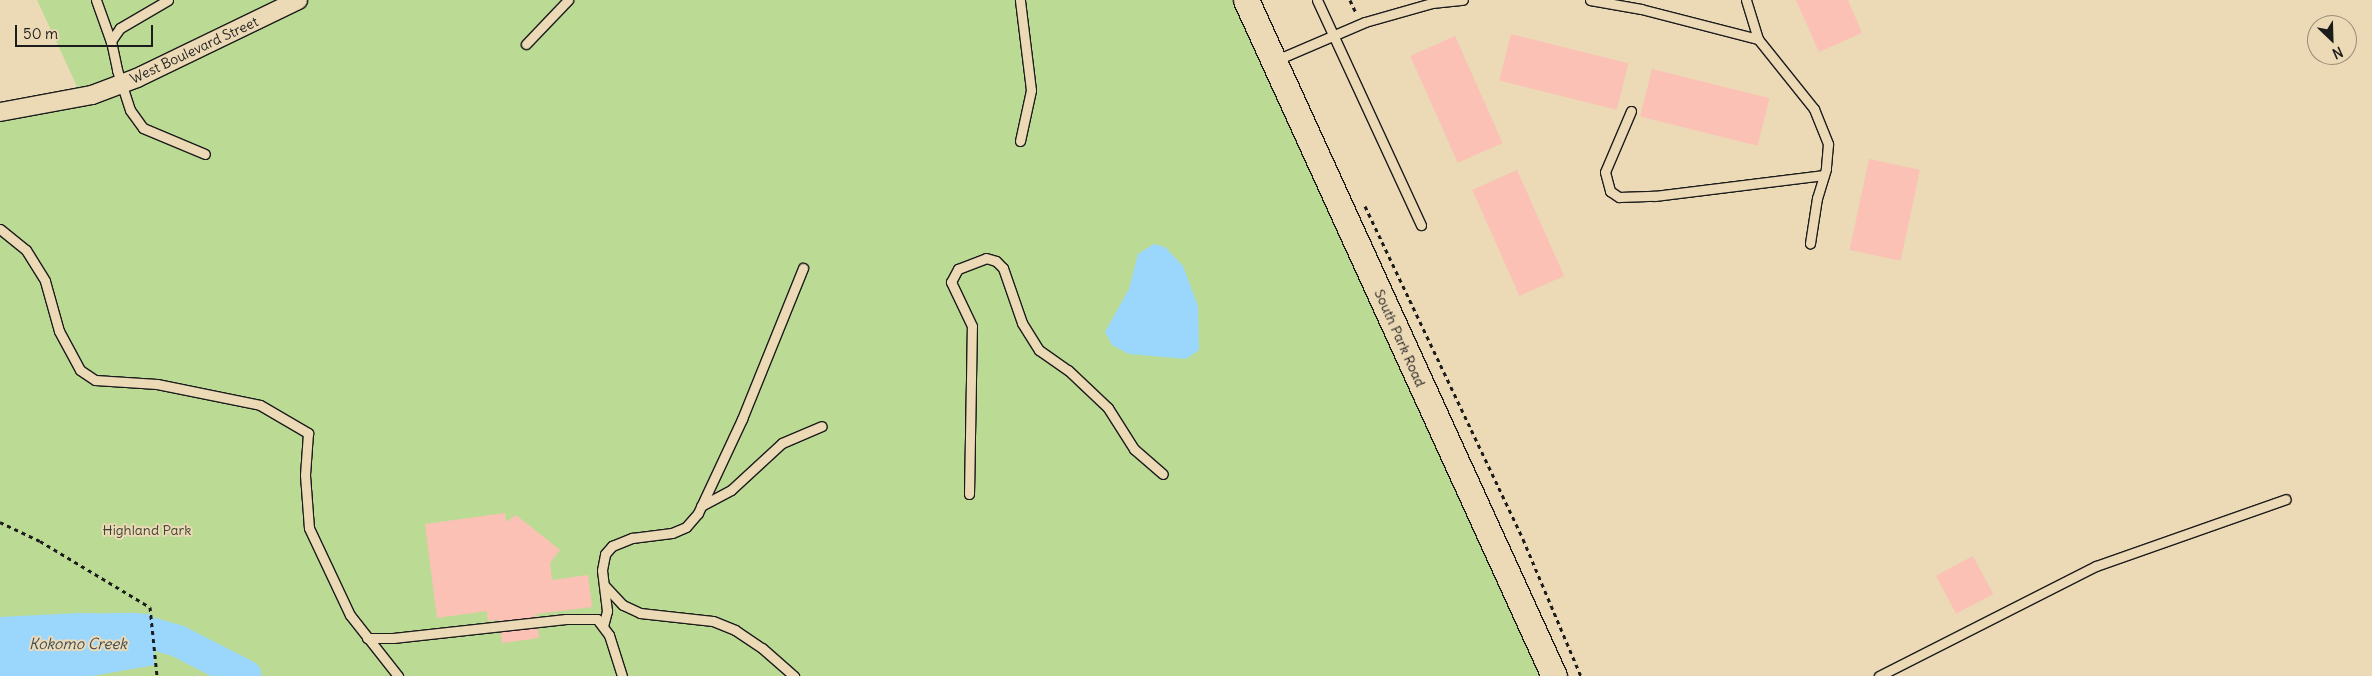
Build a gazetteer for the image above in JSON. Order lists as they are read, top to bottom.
{
  "streets": {
    "street": ["West Boulevard Street", "South Park Road"]
  },
  "water": ["Kokomo Creek"],
  "parks": ["Highland Park"],
  "scale_bar": "50 m",
  "north": "bottom right"
}
